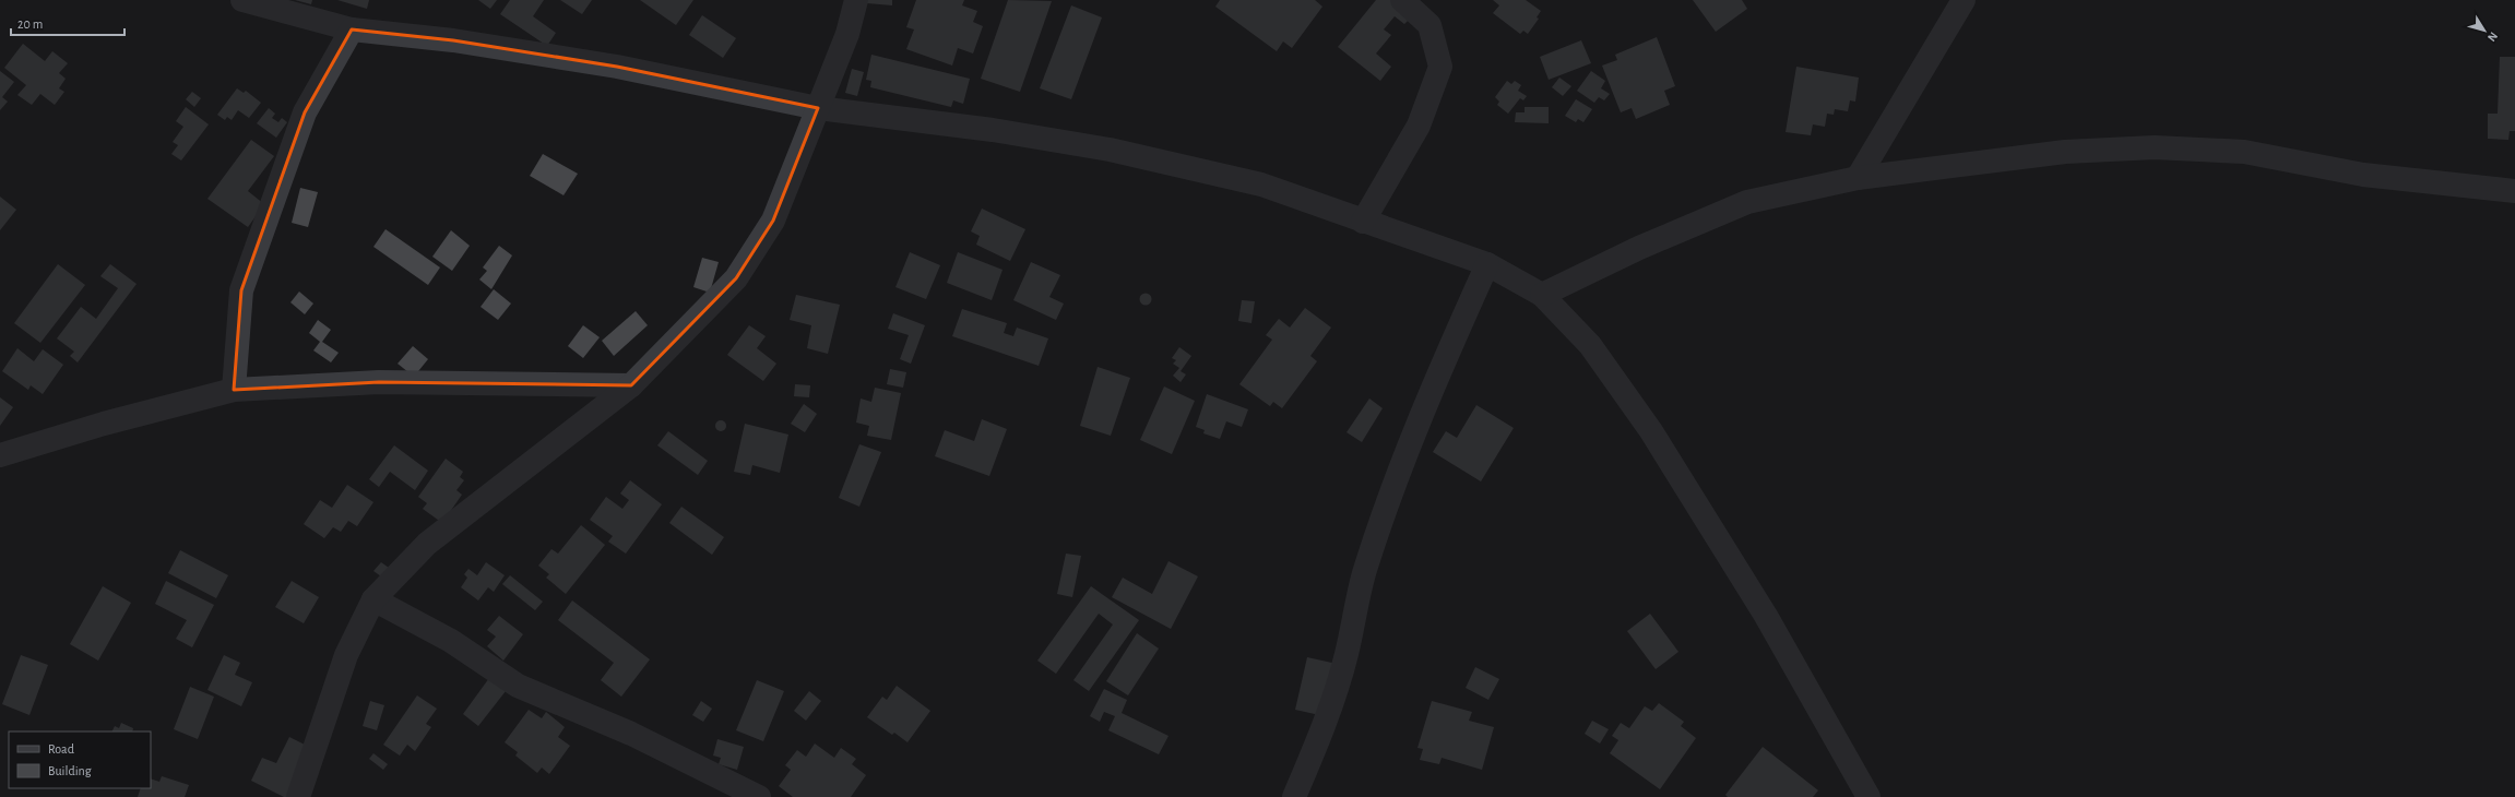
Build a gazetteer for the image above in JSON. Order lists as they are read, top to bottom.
{
  "legend": ["Road", "Building"],
  "scale_bar": "20 m",
  "north": "bottom right"
}
